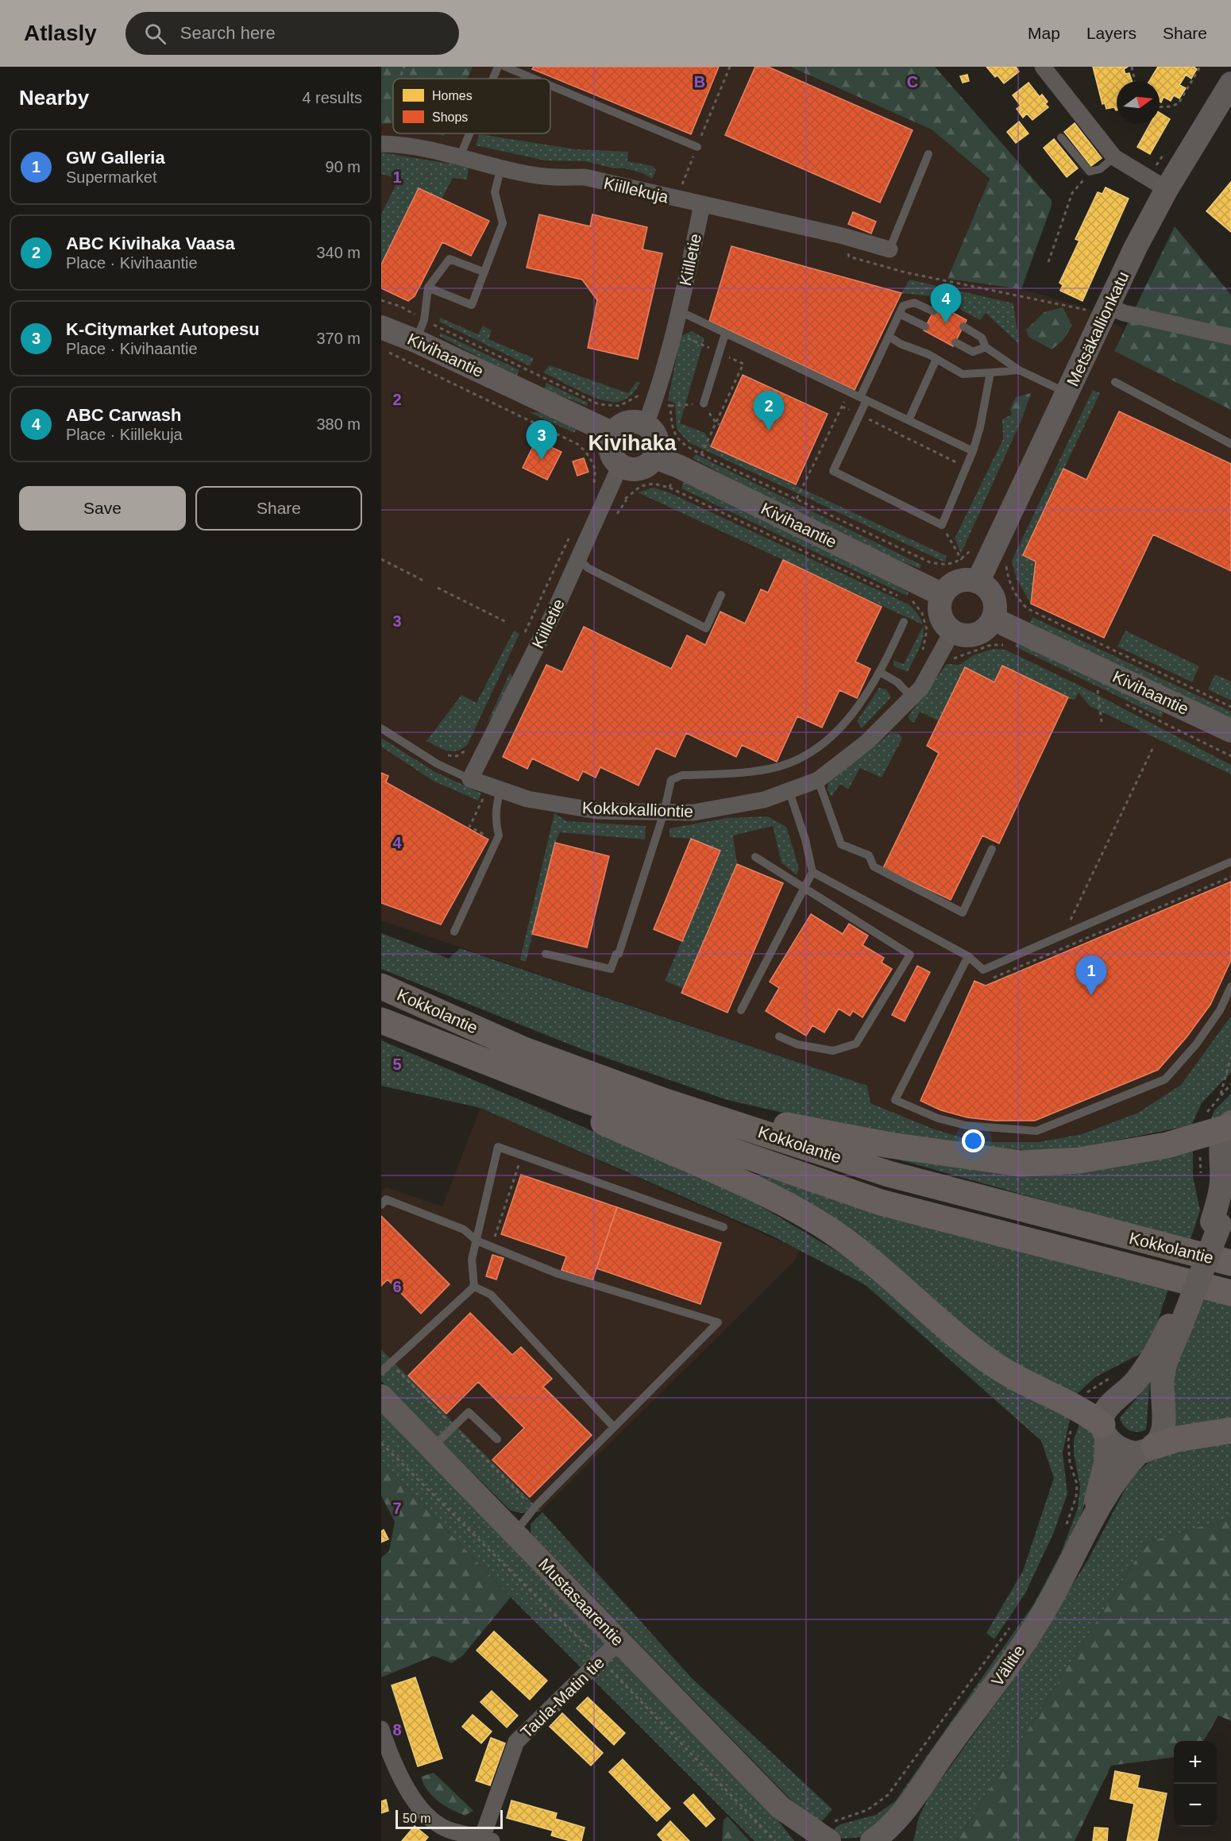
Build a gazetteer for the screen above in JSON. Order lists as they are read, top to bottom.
{
  "streets": {
    "highway": ["Kokkolantie"],
    "main road": [
      "Metsäkallionkatu",
      "Kivihaantie",
      "Mustasaarentie",
      "Välitie"
    ],
    "street": [
      "Kiillekuja",
      "Kiilletie",
      "Kokkokalliontie",
      "Taula-Matin tie"
    ]
  },
  "crossings": [
    ["Kiillekuja", "Kiilletie"],
    ["Kiilletie", "Kivihaantie"],
    ["Kiilletie", "Kokkokalliontie"],
    ["Metsäkallionkatu", "Kivihaantie"],
    ["Metsäkallionkatu", "Kokkokalliontie"],
    ["Kivihaantie", "Kokkokalliontie"],
    ["Mustasaarentie", "Taula-Matin tie"]
  ],
  "districts": ["Kivihaka"],
  "legend": ["Homes", "Shops"],
  "scale_bar": "50 m",
  "north": "right",
  "page": {
    "header": "Atlasly",
    "search": "Search here",
    "nav": ["Map", "Layers", "Share"],
    "heading": ["Nearby", "4 results"],
    "list": [
      {
        "mark": "1",
        "name": "GW Galleria",
        "note": "Supermarket",
        "value": "90 m"
      },
      {
        "mark": "2",
        "name": "ABC Kivihaka Vaasa",
        "note": "Place · Kivihaantie",
        "value": "340 m"
      },
      {
        "mark": "3",
        "name": "K-Citymarket Autopesu",
        "note": "Place · Kivihaantie",
        "value": "370 m"
      },
      {
        "mark": "4",
        "name": "ABC Carwash",
        "note": "Place · Kiillekuja",
        "value": "380 m"
      }
    ],
    "pins": [
      "4",
      "2",
      "3",
      "1"
    ],
    "buttons": ["Save", "Share"],
    "map_buttons": ["+", "−"],
    "scale": "50 m"
  },
  "grid": {
    "columns": ["B", "C"],
    "rows": [
      "1",
      "2",
      "3",
      "4",
      "5",
      "6",
      "7",
      "8"
    ]
  }
}
